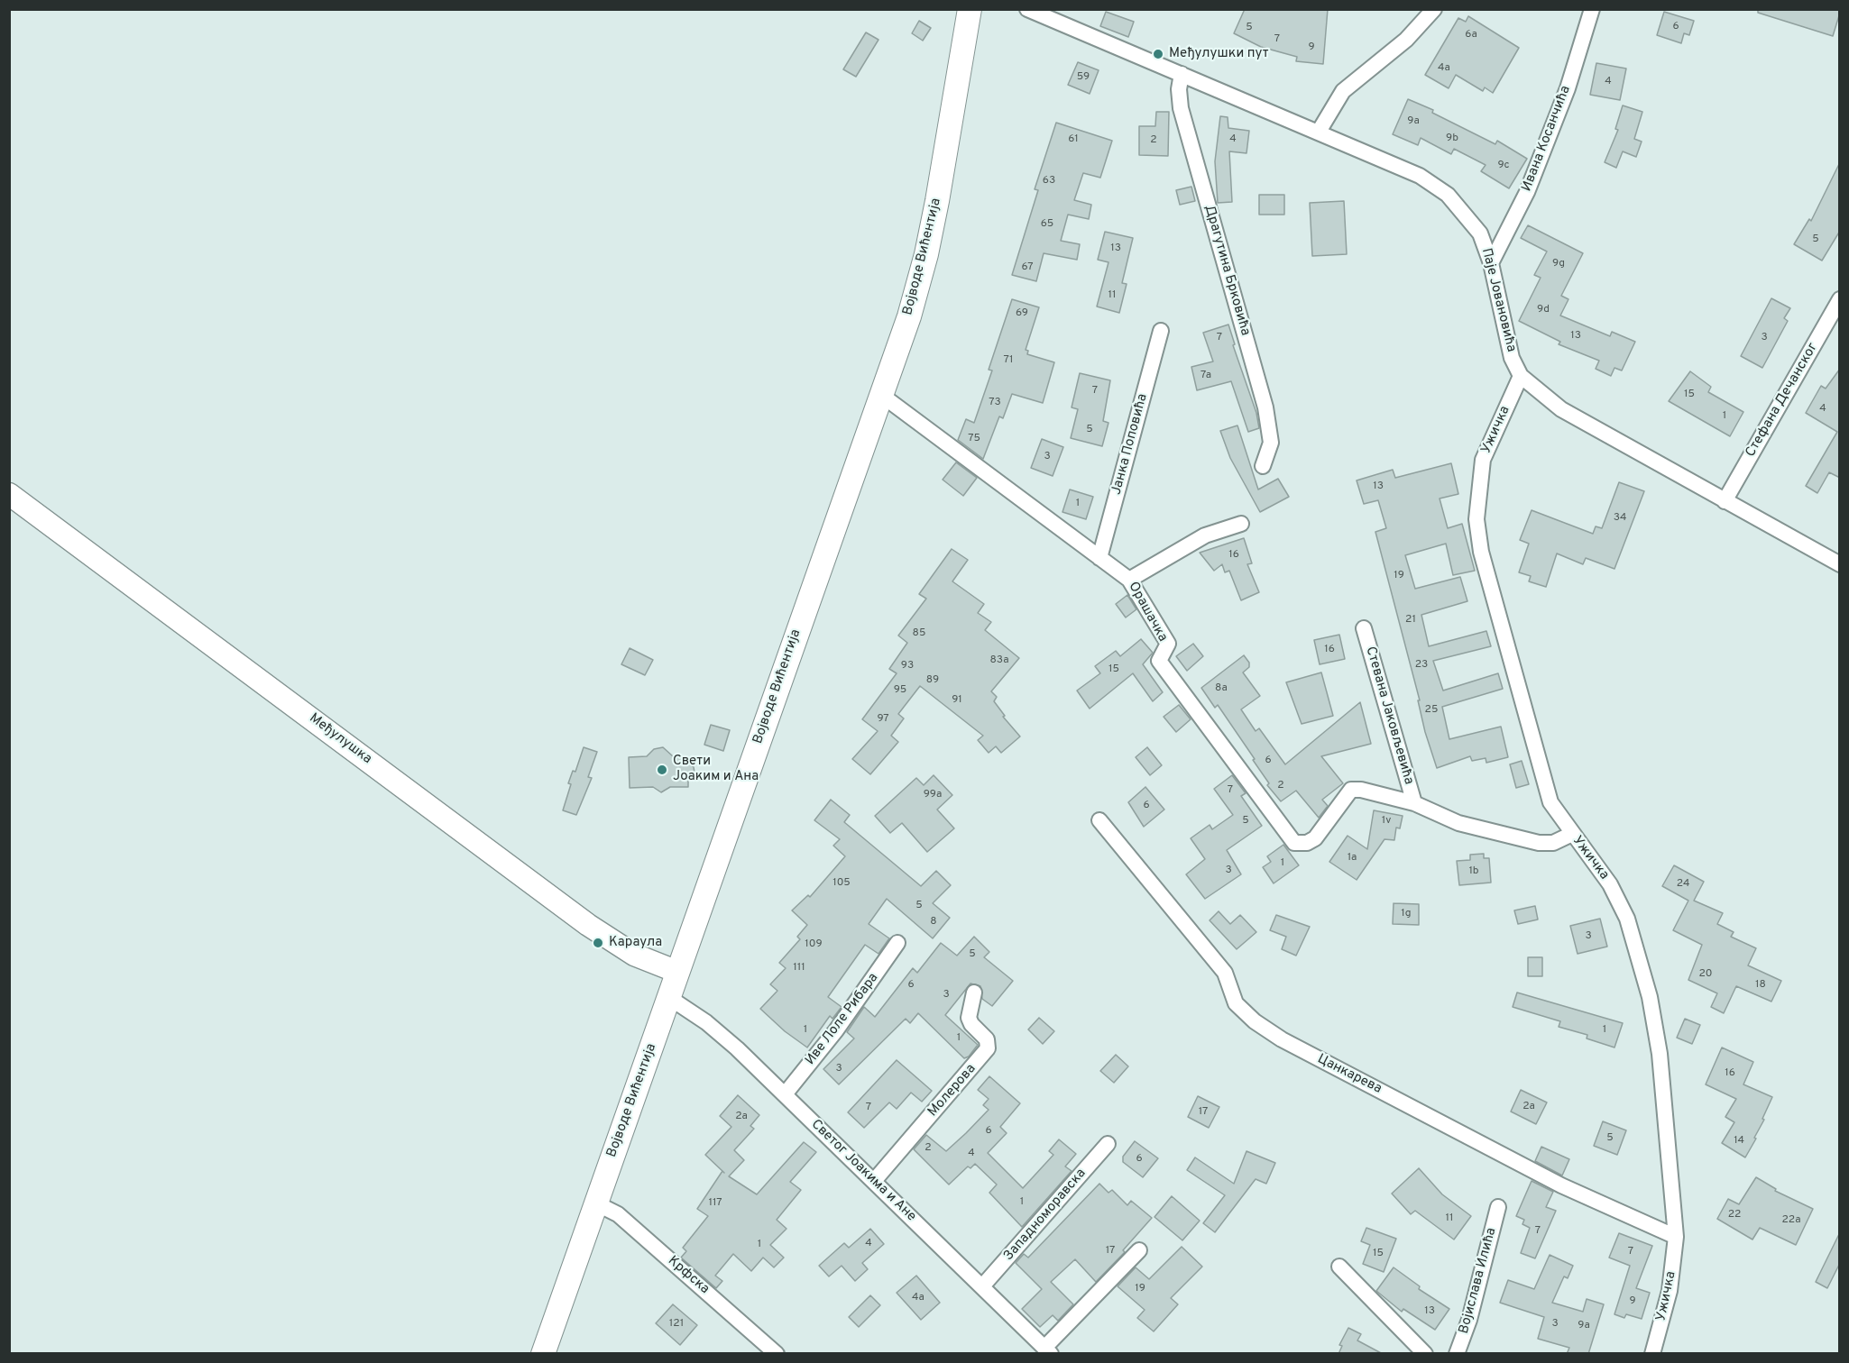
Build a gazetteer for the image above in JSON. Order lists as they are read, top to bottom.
{
  "streets": {
    "main road": ["Војводе Вићентија"],
    "street": [
      "Ивана Косанчића",
      "Драгутина Брковића",
      "Паје Јовановића",
      "Стефана Дечанског",
      "Ужичка",
      "Јанка Поповића",
      "Орашачка",
      "Стевана Јаковљевића",
      "Међулушка",
      "Иве Лоле Рибара",
      "Цанкарева",
      "Молерова",
      "Светог Јоакима и Ане",
      "Западноморавска",
      "Крфска",
      "Војислава Илића"
    ]
  },
  "crossings": [
    ["Ивана Косанчића", "Паје Јовановића"],
    ["Војводе Вићентија", "Орашачка"],
    ["Војводе Вићентија", "Међулушка"],
    ["Војводе Вићентија", "Светог Јоакима и Ане"],
    ["Војводе Вићентија", "Крфска"],
    ["Драгутина Брковића", "Паје Јовановића"],
    ["Паје Јовановића", "Стефана Дечанског"],
    ["Паје Јовановића", "Ужичка"],
    ["Ужичка", "Цанкарева"],
    ["Јанка Поповића", "Орашачка"],
    ["Орашачка", "Стевана Јаковљевића"],
    ["Иве Лоле Рибара", "Светог Јоакима и Ане"],
    ["Молерова", "Светог Јоакима и Ане"],
    ["Светог Јоакима и Ане", "Западноморавска"]
  ],
  "places": ["Међулушки пут", "Свети Јоаким и Ана", "Караула"],
  "house_numbers": [
    "6",
    "5",
    "6a",
    "7",
    "9",
    "4a",
    "59",
    "4",
    "9a",
    "9b",
    "61",
    "4",
    "2",
    "9c",
    "63",
    "65",
    "5",
    "13",
    "9g",
    "67",
    "11",
    "9d",
    "69",
    "13",
    "7",
    "3",
    "71",
    "7a",
    "7",
    "15",
    "73",
    "4",
    "1",
    "5",
    "75",
    "3",
    "13",
    "1",
    "34",
    "16",
    "19",
    "21",
    "85",
    "16",
    "83a",
    "23",
    "93",
    "15",
    "89",
    "8a",
    "95",
    "91",
    "25",
    "97",
    "6",
    "2",
    "7",
    "99a",
    "6",
    "5",
    "1v",
    "1a",
    "1",
    "3",
    "1b",
    "105",
    "24",
    "5",
    "1g",
    "8",
    "3",
    "109",
    "5",
    "111",
    "20",
    "6",
    "18",
    "3",
    "1",
    "1",
    "1",
    "3",
    "16",
    "2a",
    "7",
    "17",
    "2a",
    "6",
    "5",
    "14",
    "2",
    "4",
    "6",
    "1",
    "117",
    "22",
    "11",
    "22a",
    "7",
    "4",
    "1",
    "17",
    "7",
    "15",
    "19",
    "4a",
    "9",
    "13",
    "121",
    "3",
    "9a"
  ]
}
